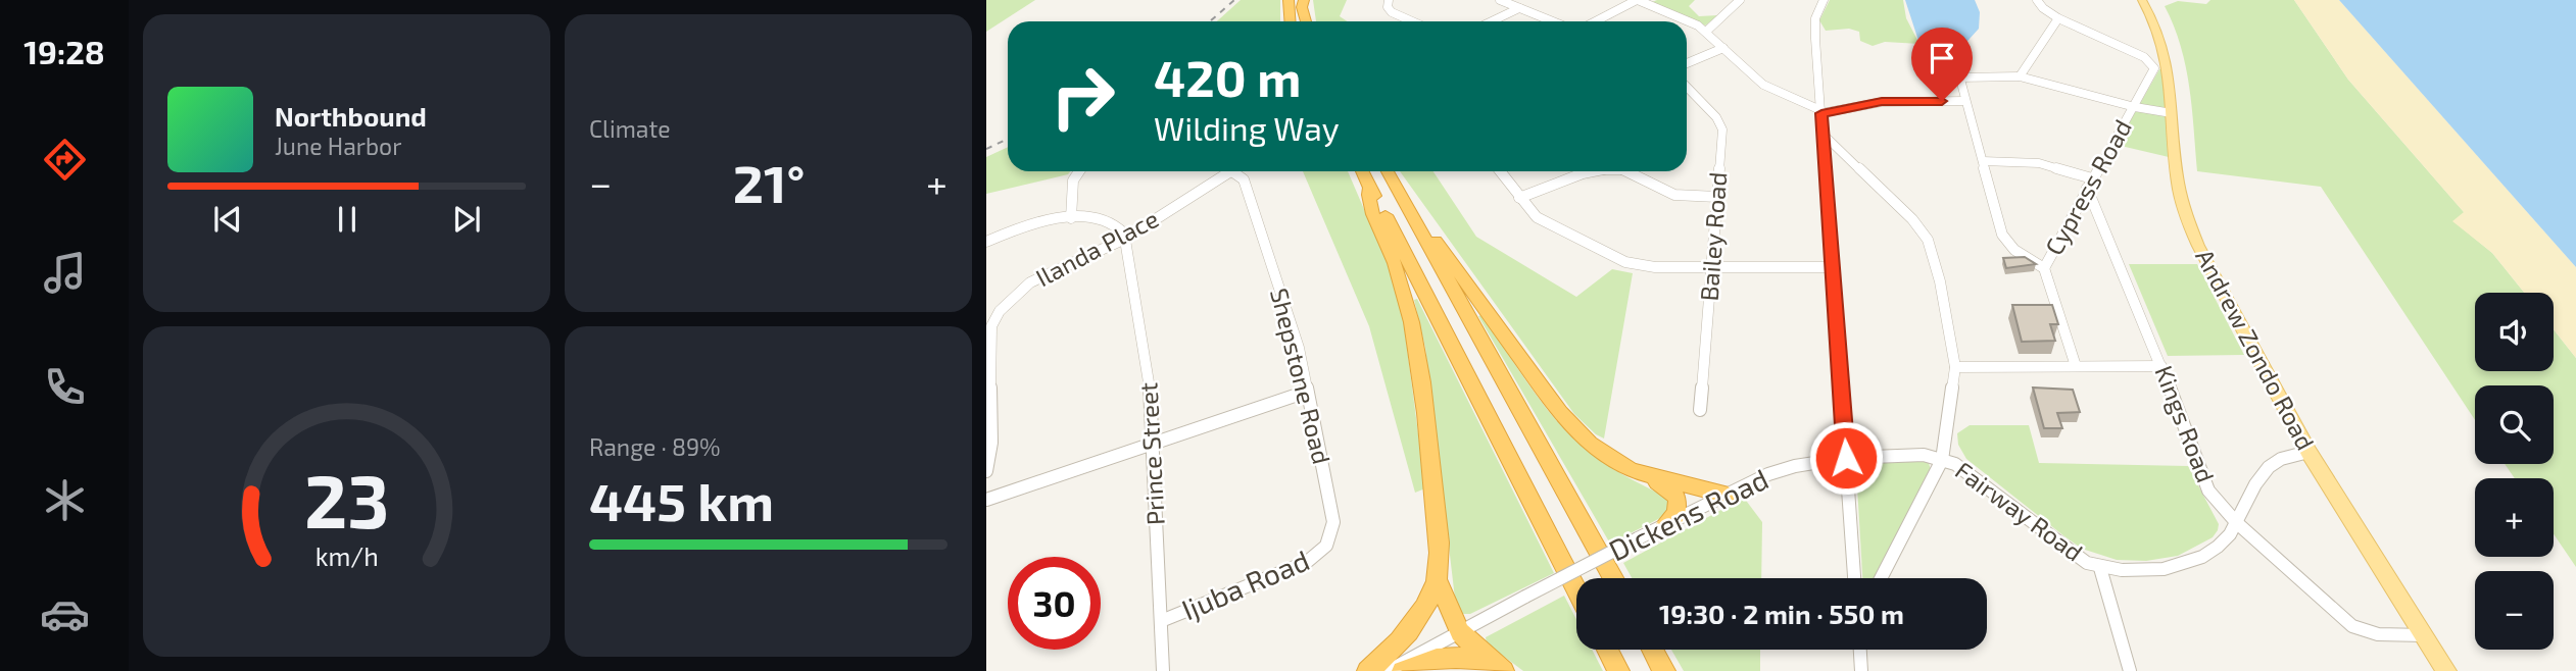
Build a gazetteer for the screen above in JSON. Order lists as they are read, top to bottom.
{
  "streets": {
    "main road": ["Andrew Zondo Road"],
    "street": [
      "Cypress Road",
      "Bailey Road",
      "Ilanda Place",
      "Shepstone Road",
      "Kings Road",
      "Prince Street",
      "Fairway Road",
      "Dickens Road",
      "Ijuba Road"
    ]
  },
  "crossings": [
    ["Cypress Road", "Andrew Zondo Road"],
    ["Cypress Road", "Kings Road"],
    ["Ilanda Place", "Prince Street"],
    ["Andrew Zondo Road", "Kings Road"],
    ["Andrew Zondo Road", "Fairway Road"],
    ["Shepstone Road", "Ijuba Road"],
    ["Kings Road", "Fairway Road"],
    ["Prince Street", "Ijuba Road"],
    ["Fairway Road", "Dickens Road"]
  ],
  "page": {
    "tabs": "19:28",
    "tile": [
      "Climate",
      ["Range · 89%", "445 km"]
    ],
    "turn": ["420 m", "Wilding Way"],
    "song": ["Northbound", "June Harbor"],
    "heat": ["−", "21°", "+"],
    "map_buttons": ["+", "−"],
    "limit": "30",
    "trip": "19:30 · 2 min · 550 m",
    "gauge": ["23", "km/h"]
  }
}
